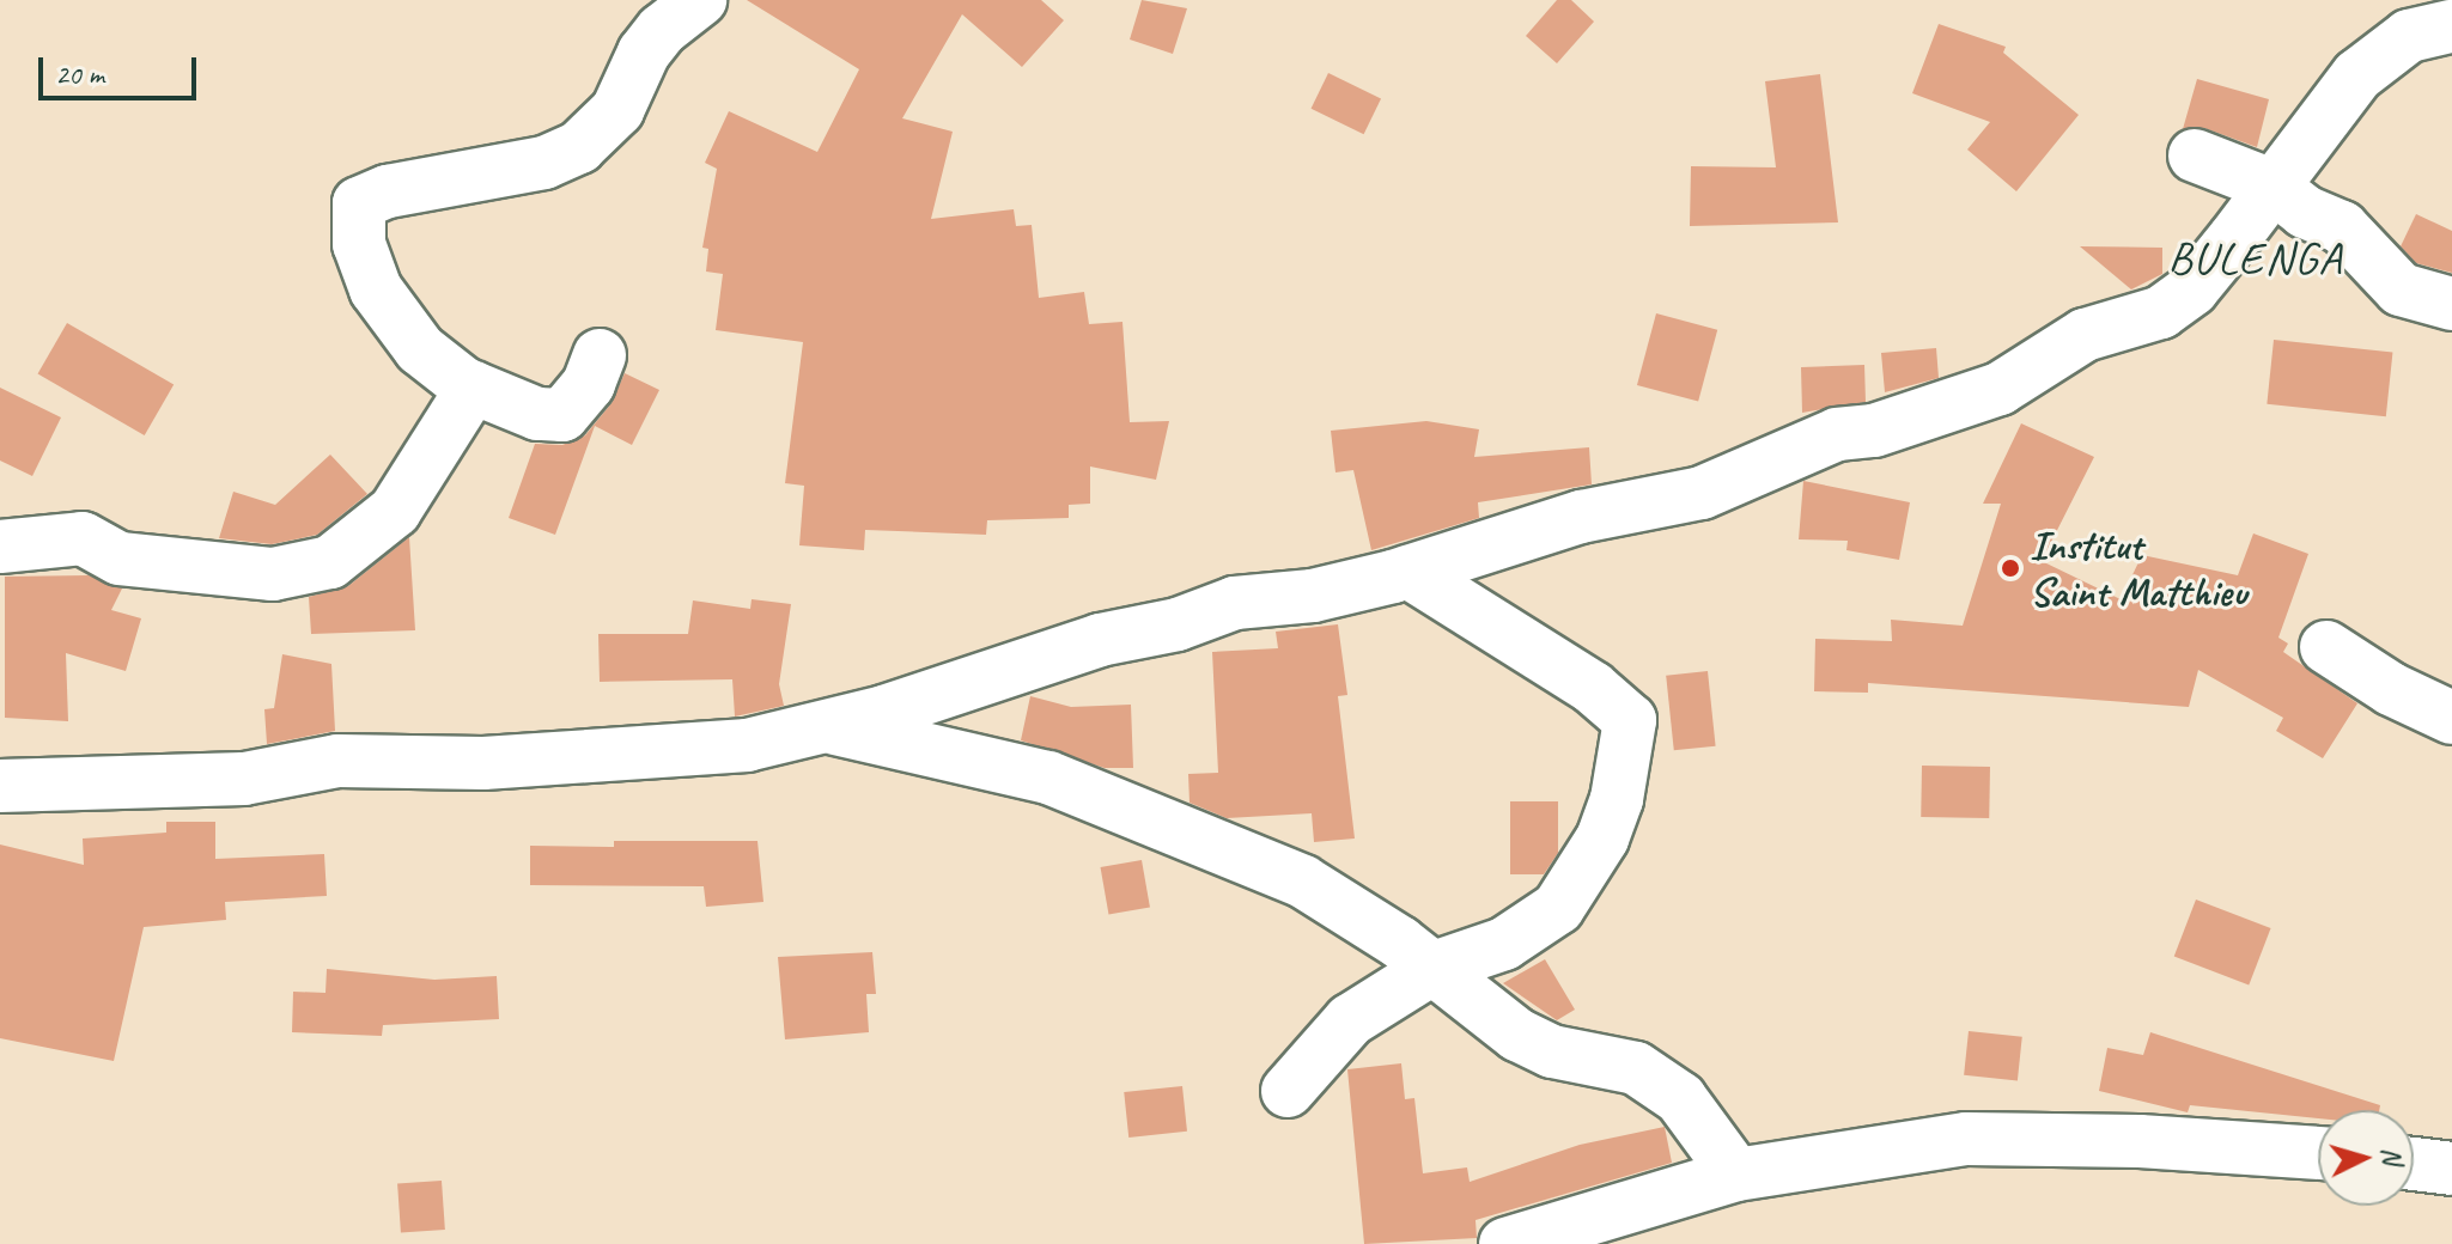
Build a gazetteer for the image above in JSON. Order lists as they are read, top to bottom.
{
  "districts": ["BULENGA"],
  "places": ["Institut Saint Matthieu"],
  "scale_bar": "20 m",
  "north": "right"
}
